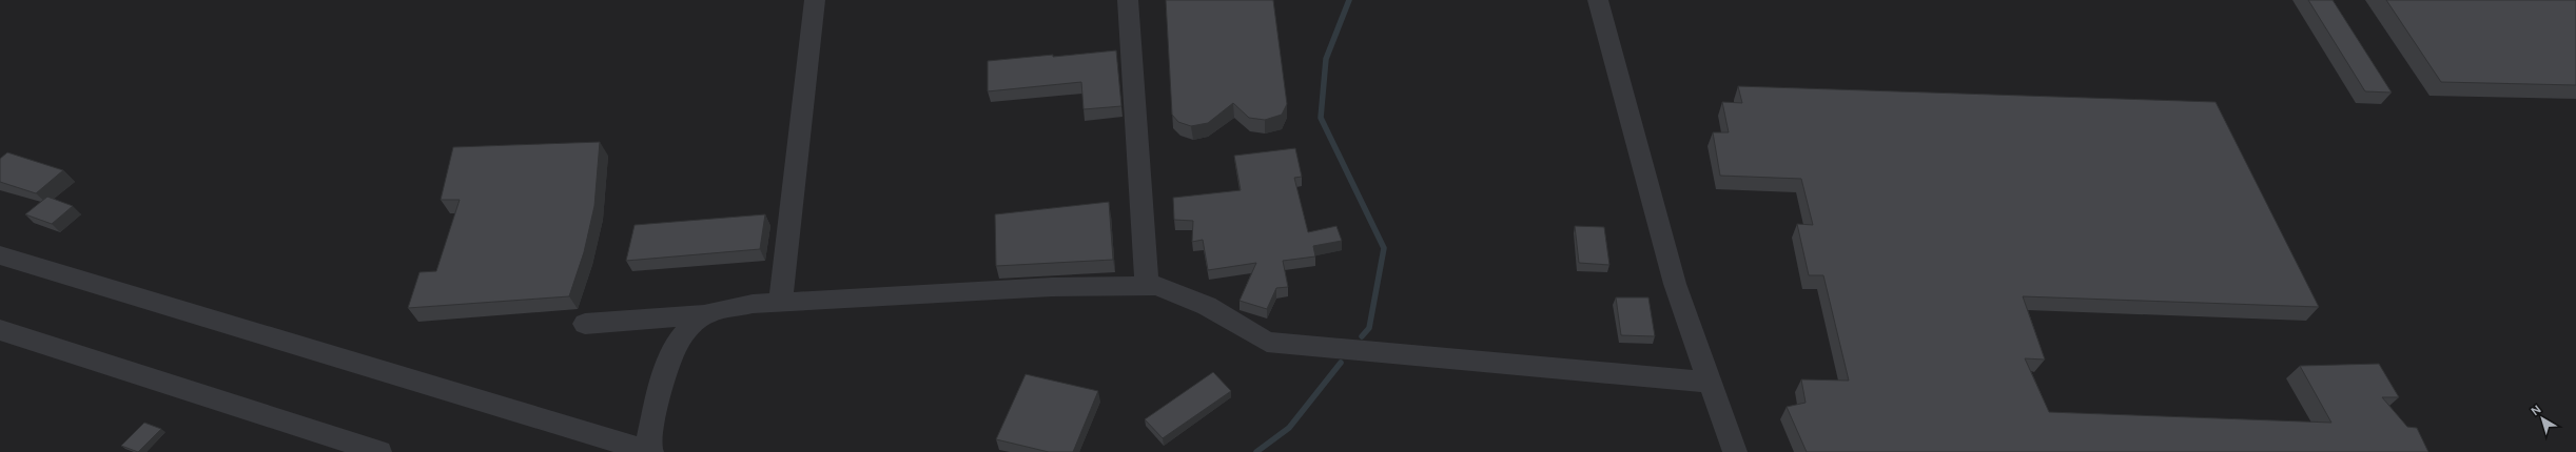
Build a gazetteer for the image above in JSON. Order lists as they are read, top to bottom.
{
  "north": "top left"
}
